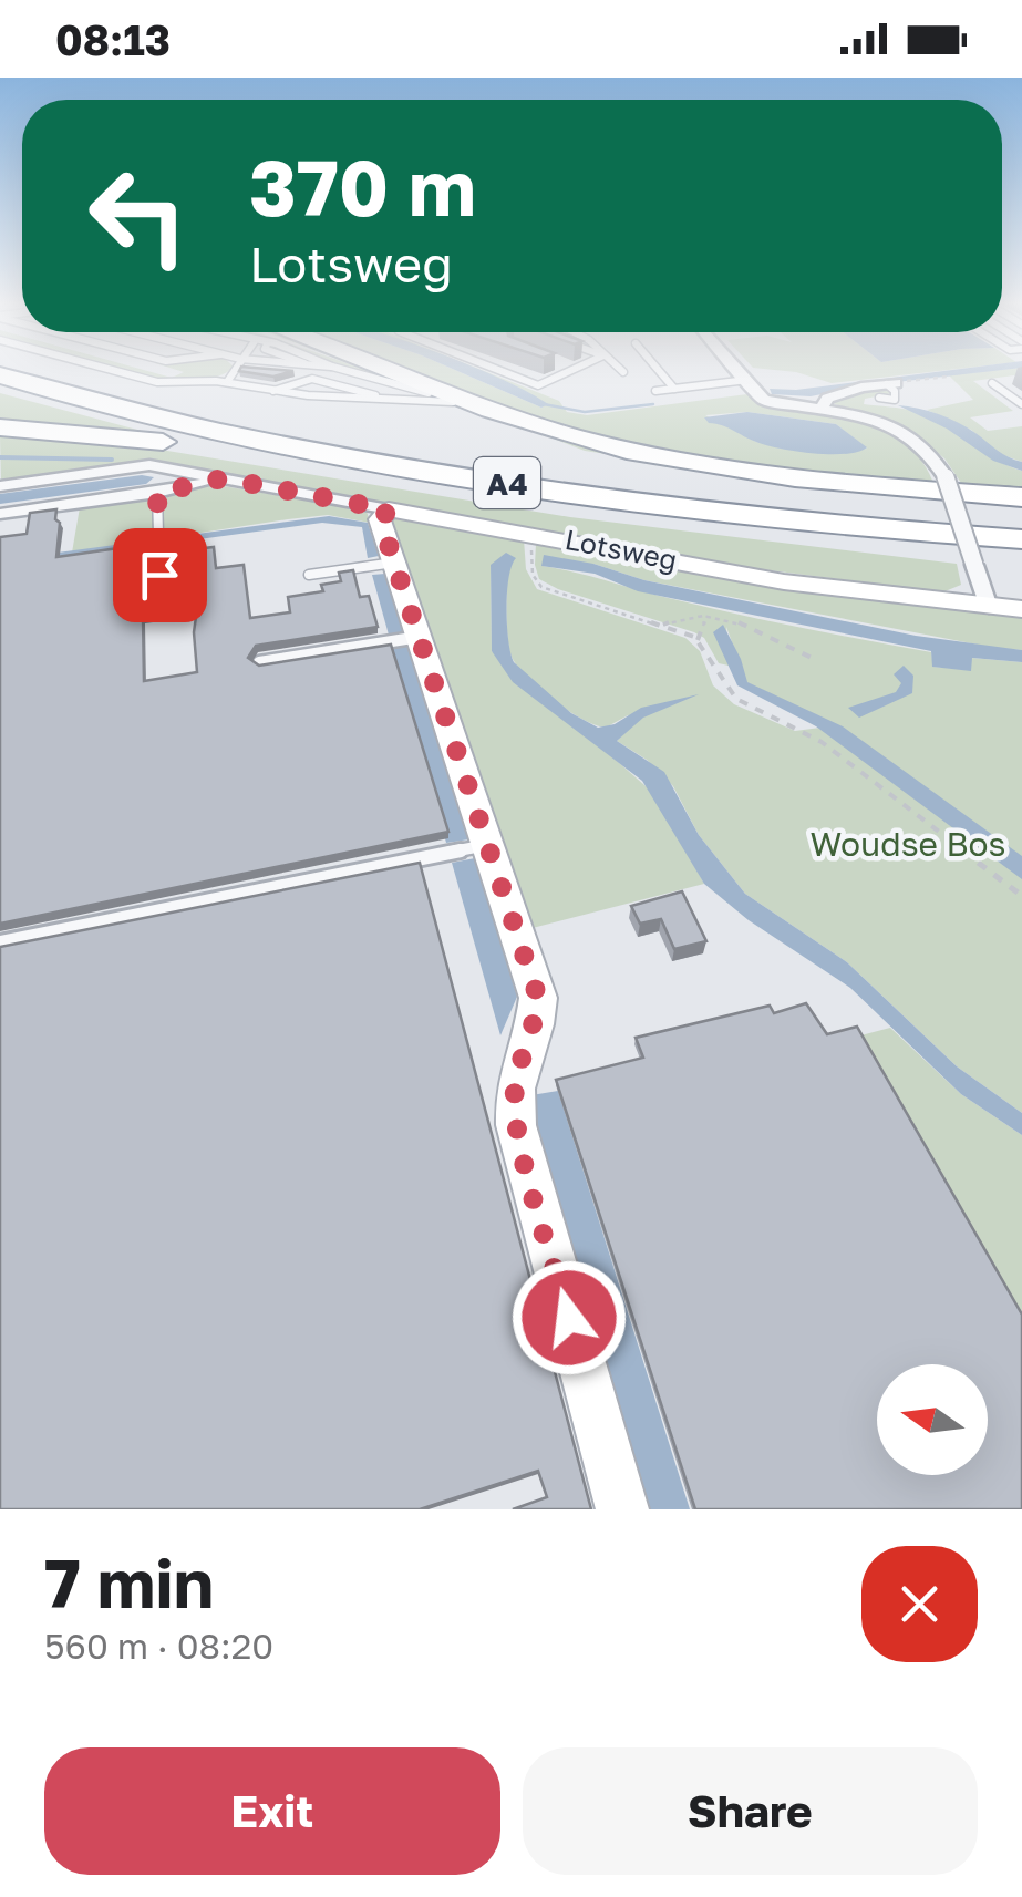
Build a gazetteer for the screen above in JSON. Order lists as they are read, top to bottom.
{
  "streets": {
    "highway": ["A4"],
    "street": ["Lotsweg"]
  },
  "parks": ["Woudse Bos"],
  "north": "left",
  "page": {
    "status": "08:13",
    "turn": ["370 m", "Lotsweg"],
    "heading": ["7 min", "560 m · 08:20"],
    "buttons": ["Exit", "Share"]
  }
}
